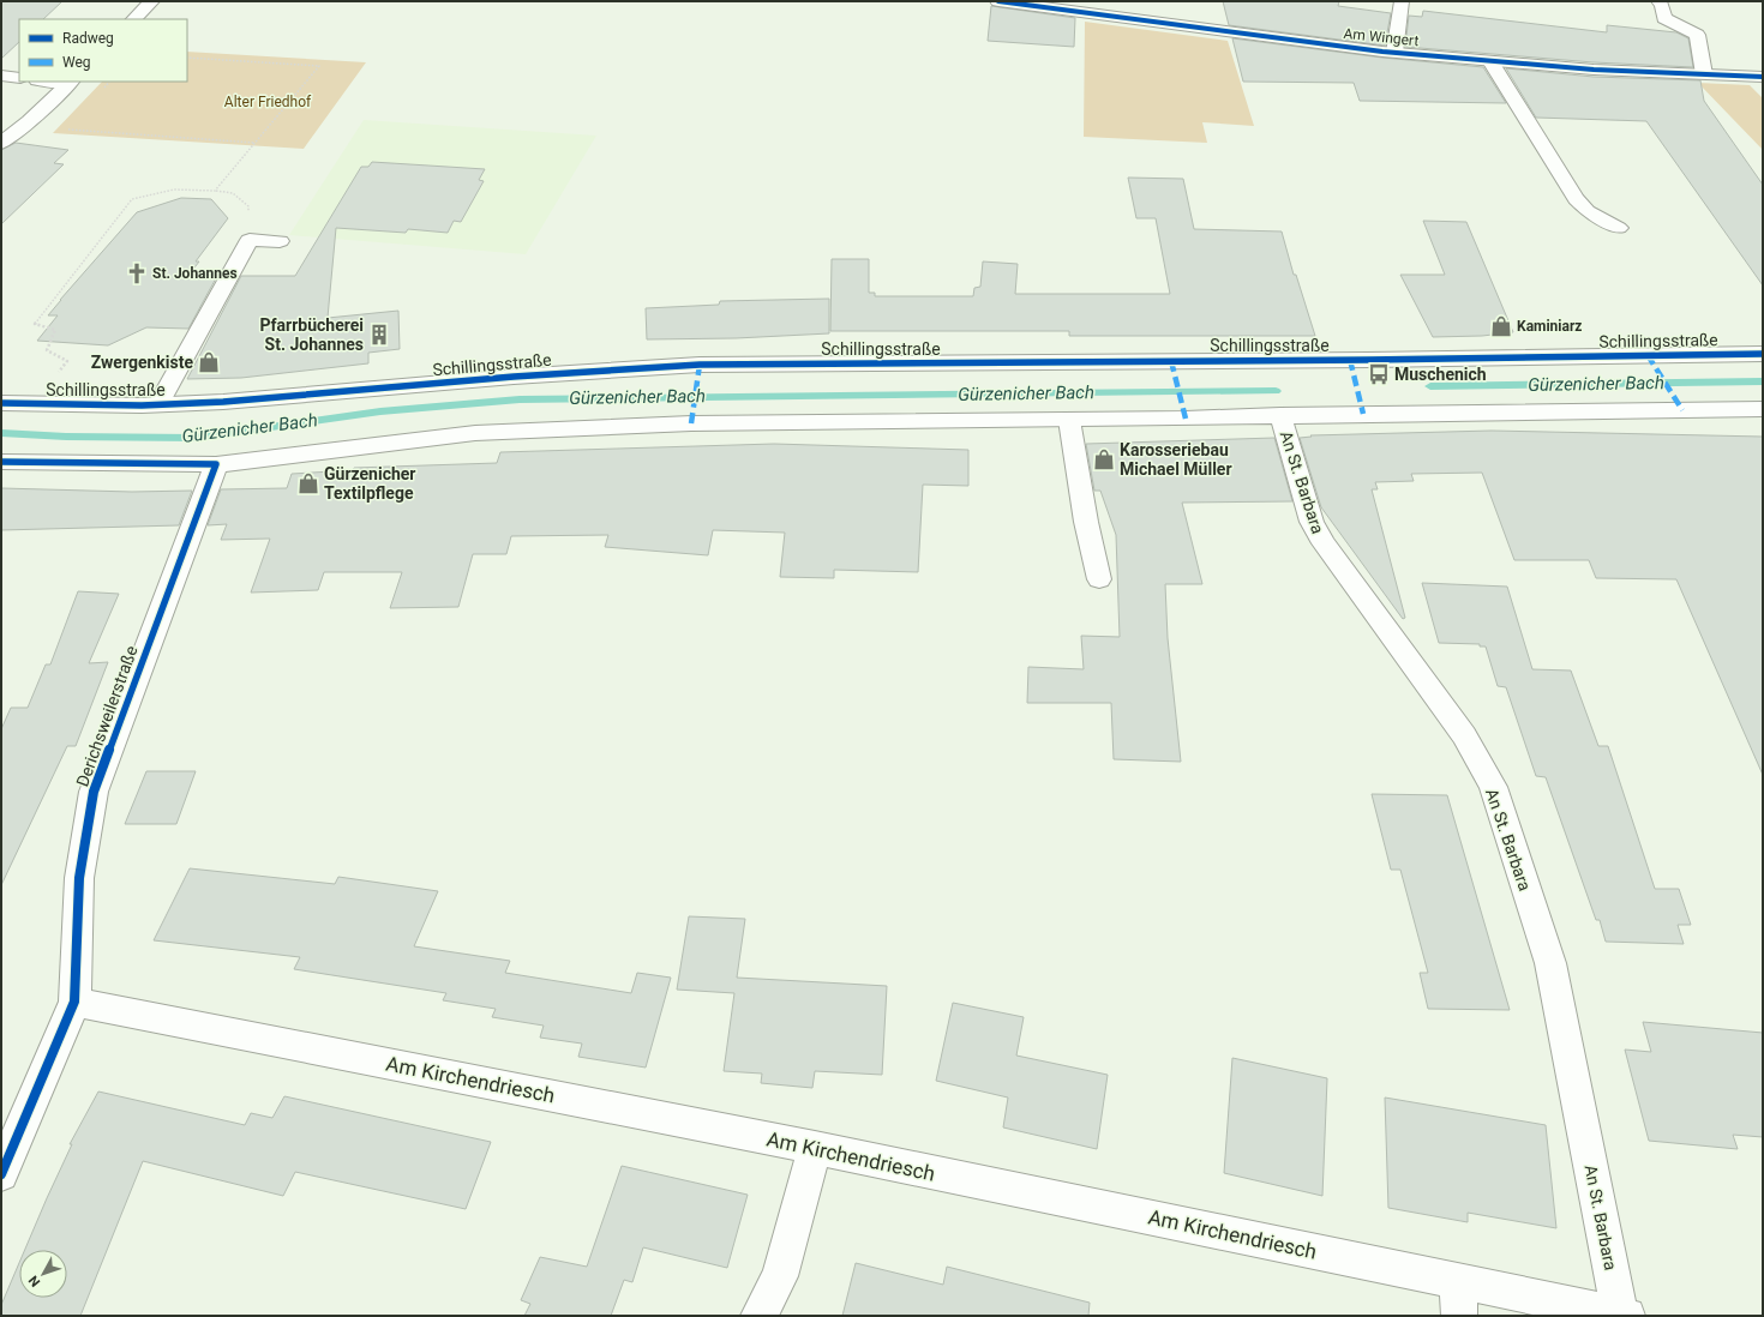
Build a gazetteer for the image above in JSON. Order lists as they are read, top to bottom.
{
  "streets": {
    "street": [
      "Am Wingert",
      "Schillingsstraße",
      "An St. Barbara",
      "Derichsweilerstraße",
      "Am Kirchendriesch"
    ]
  },
  "crossings": [
    ["An St. Barbara", "Am Kirchendriesch"],
    ["Derichsweilerstraße", "Am Kirchendriesch"]
  ],
  "water": ["Gürzenicher Bach"],
  "parks": ["Alter Friedhof"],
  "places": {
    "church": ["St. Johannes"],
    "shop": [
      "Kaminiarz",
      "Zwergenkiste",
      "Karosseriebau Michael Müller",
      "Gürzenicher Textilpflege"
    ],
    "building": ["Pfarrbücherei St. Johannes"],
    "bus stop": ["Muschenich"]
  },
  "legend": ["Radweg", "Weg"],
  "north": "bottom left"
}
